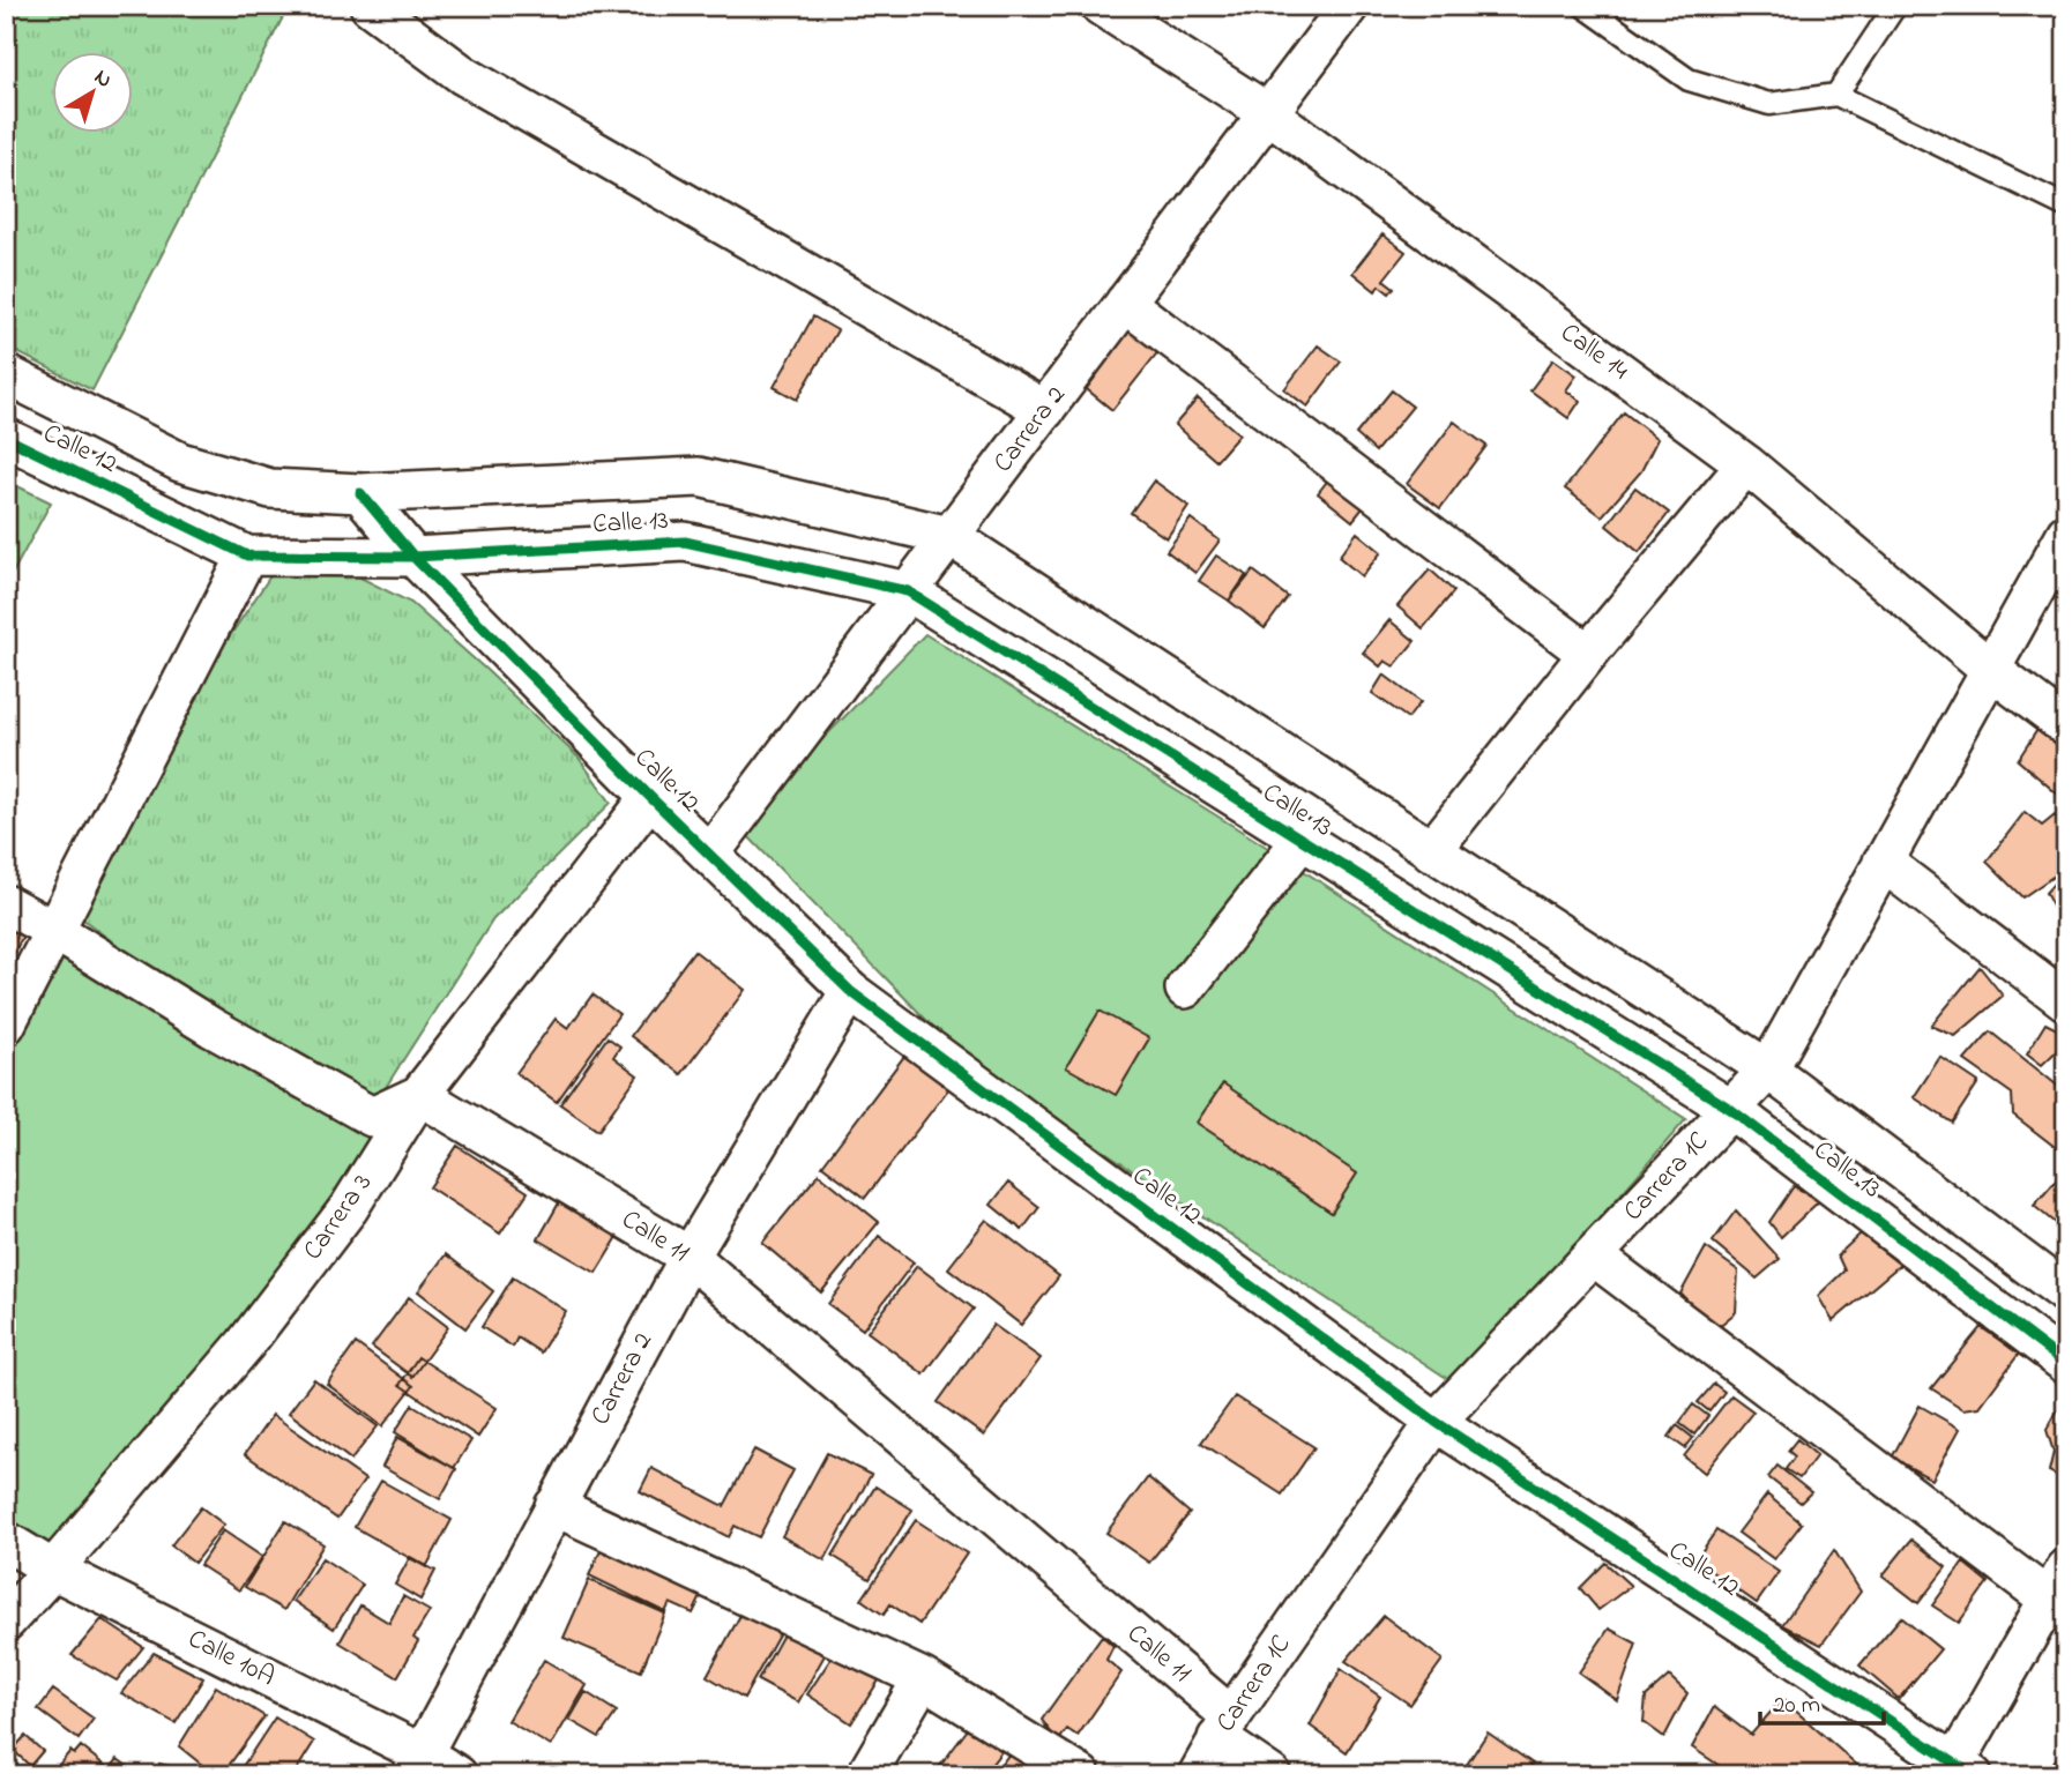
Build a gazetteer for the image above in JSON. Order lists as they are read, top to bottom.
{
  "streets": {
    "street": [
      "Calle 14",
      "Carrera 2",
      "Calle 12",
      "Calle 13",
      "Carrera 1C",
      "Carrera 3",
      "Calle 11",
      "Calle 10A"
    ]
  },
  "crossings": [
    ["Calle 14", "Carrera 2"],
    ["Calle 14", "Carrera 1C"],
    ["Carrera 2", "Calle 12"],
    ["Carrera 2", "Calle 13"],
    ["Carrera 2", "Calle 11"],
    ["Carrera 2", "Calle 10A"],
    ["Calle 12", "Calle 13"],
    ["Calle 12", "Carrera 1C"],
    ["Calle 12", "Carrera 3"],
    ["Calle 13", "Carrera 1C"],
    ["Carrera 1C", "Calle 11"],
    ["Carrera 3", "Calle 11"],
    ["Carrera 3", "Calle 10A"]
  ],
  "scale_bar": "20 m",
  "north": "top right"
}
